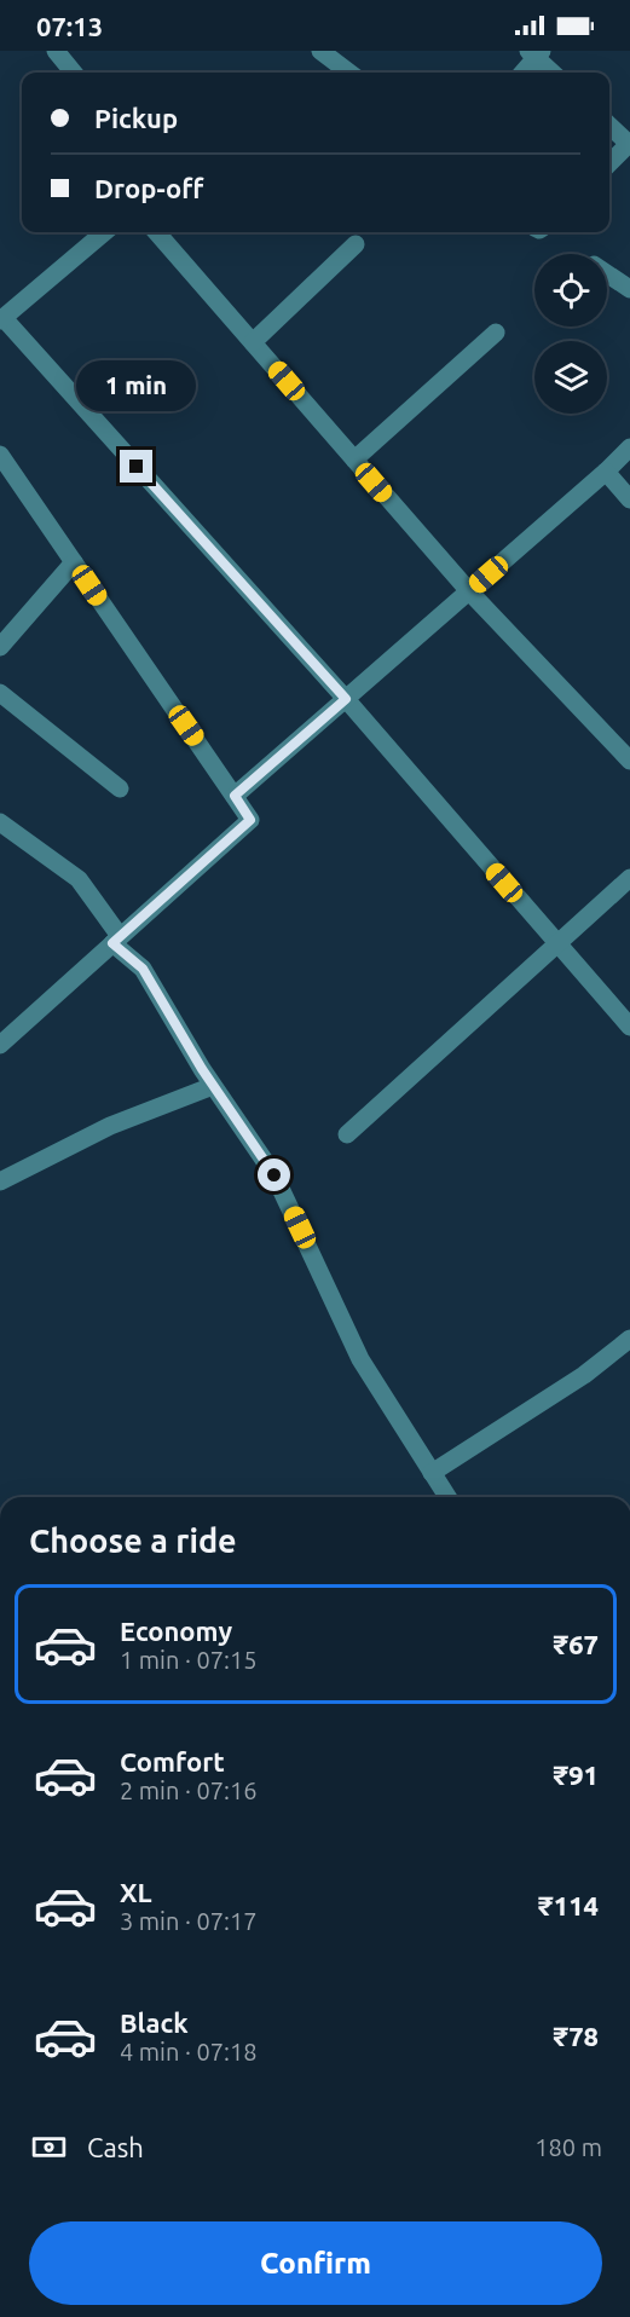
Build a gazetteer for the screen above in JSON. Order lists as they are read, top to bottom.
{
  "page": {
    "status": "07:13",
    "banner": ["Pickup", "Drop-off"],
    "bubble": "1 min",
    "heading": "Choose a ride",
    "list": [
      {
        "name": "Economy",
        "note": "1 min · 07:15",
        "value": "₹67"
      },
      {
        "name": "Comfort",
        "note": "2 min · 07:16",
        "value": "₹91"
      },
      {
        "name": "XL",
        "note": "3 min · 07:17",
        "value": "₹114"
      },
      {
        "name": "Black",
        "note": "4 min · 07:18",
        "value": "₹78"
      }
    ],
    "pay": ["Cash", "180 m"],
    "buttons": "Confirm"
  }
}
